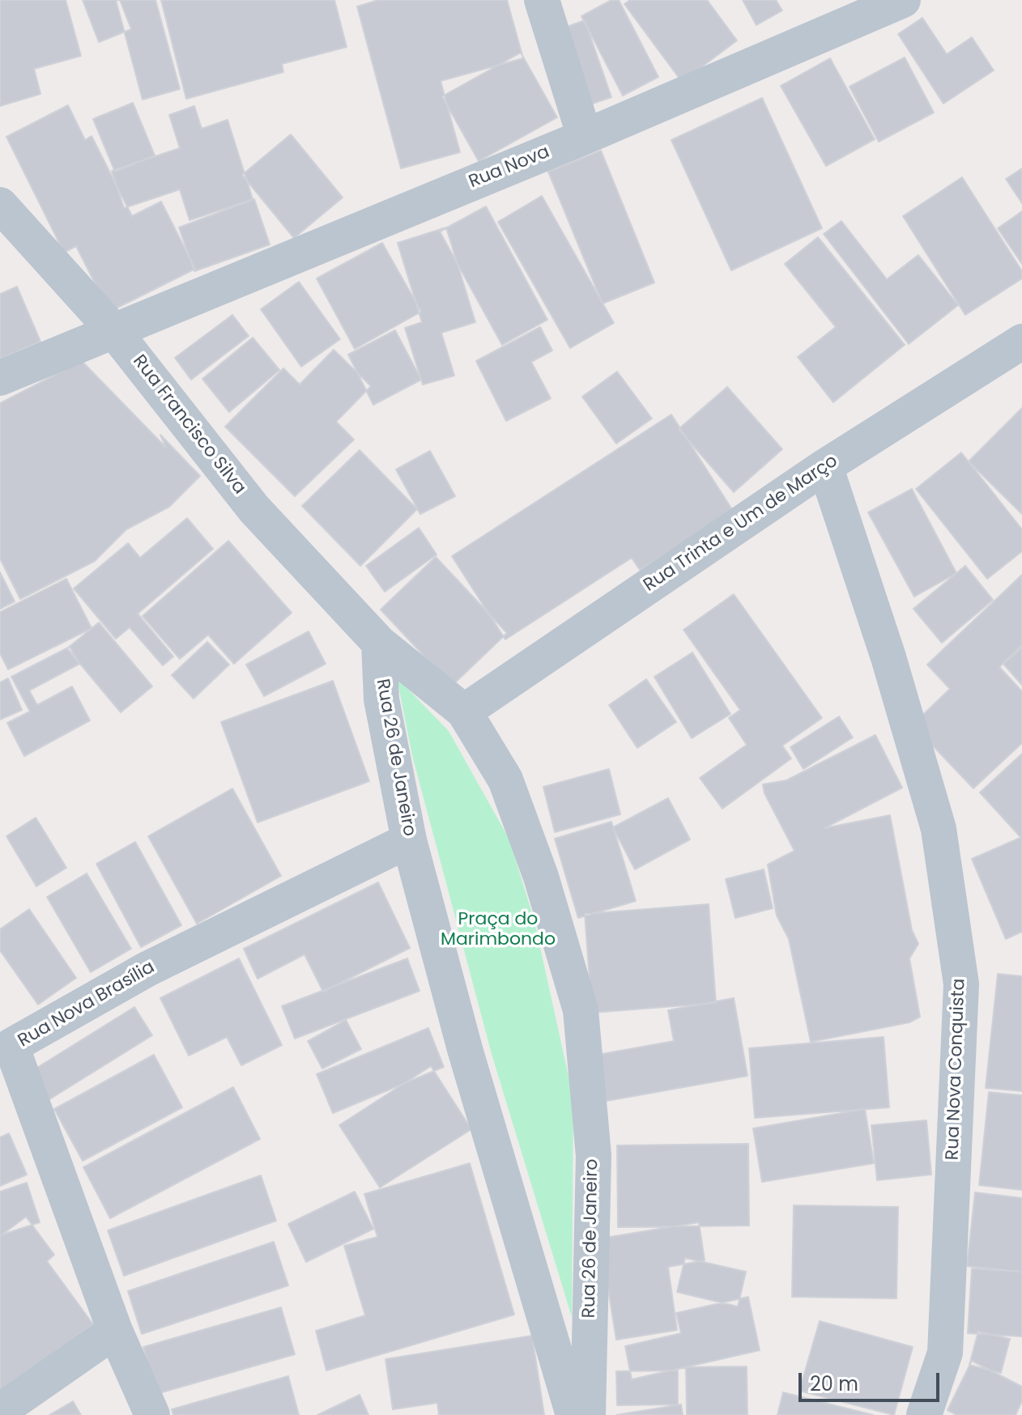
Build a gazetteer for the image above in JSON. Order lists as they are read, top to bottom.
{
  "streets": {
    "street": [
      "Rua Nova",
      "Rua Francisco Silva",
      "Rua Trinta e Um de Março",
      "Rua 26 de Janeiro",
      "Rua Nova Brasília",
      "Rua Nova Conquista"
    ]
  },
  "crossings": [
    ["Rua Nova", "Rua Francisco Silva"],
    ["Rua Francisco Silva", "Rua 26 de Janeiro"],
    ["Rua Trinta e Um de Março", "Rua 26 de Janeiro"],
    ["Rua Trinta e Um de Março", "Rua Nova Conquista"],
    ["Rua 26 de Janeiro", "Rua Nova Brasília"]
  ],
  "parks": ["Praça do Marimbondo"],
  "scale_bar": "20 m"
}
